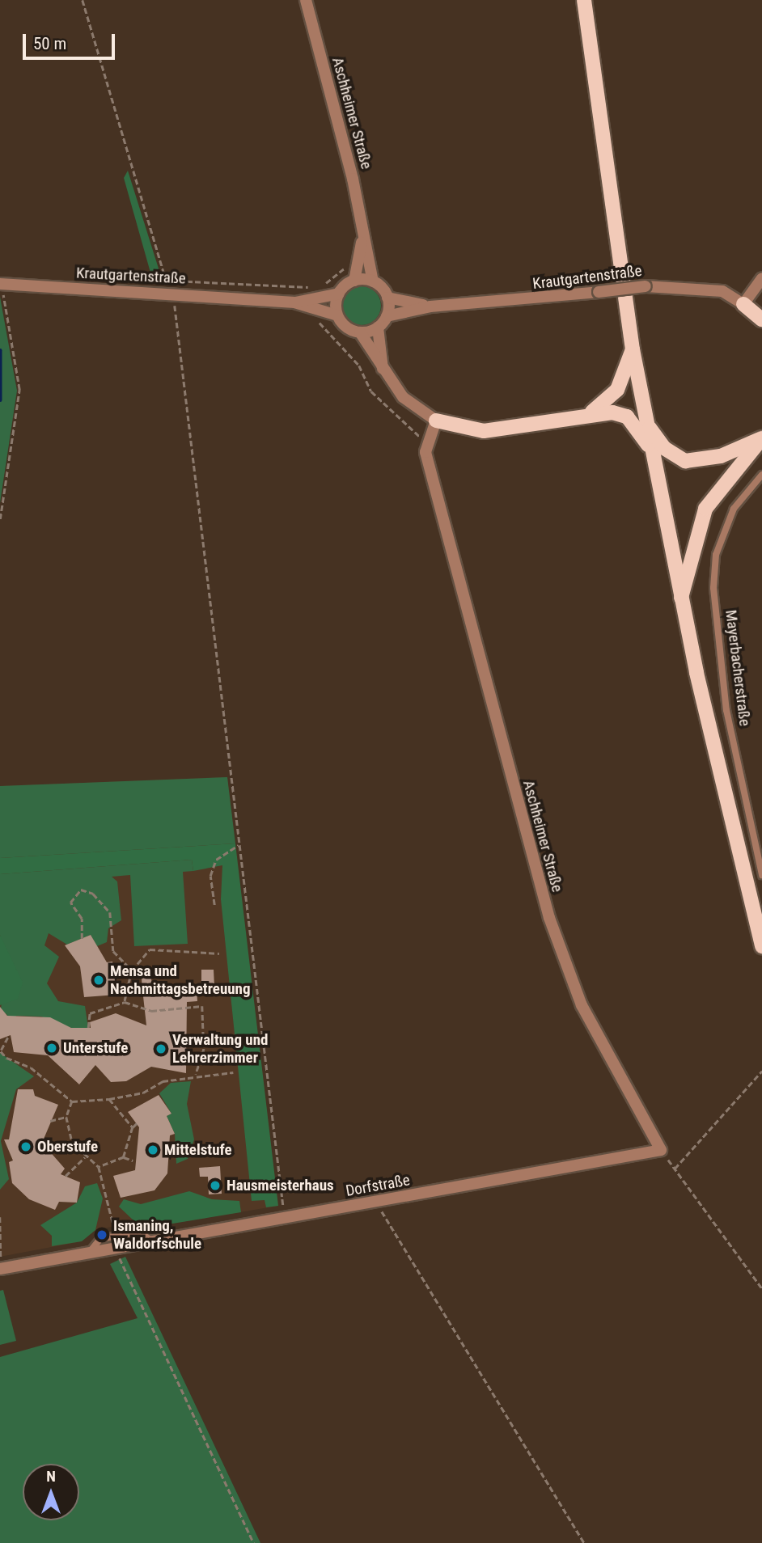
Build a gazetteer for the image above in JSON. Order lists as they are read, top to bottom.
{
  "streets": {
    "street": ["Aschheimer Straße", "Krautgartenstraße", "Dorfstraße"],
    "lane": ["Mayerbacherstraße"]
  },
  "crossings": [
    ["Aschheimer Straße", "Krautgartenstraße"],
    ["Aschheimer Straße", "Dorfstraße"]
  ],
  "places": [
    "Mensa und Nachmittagsbetreuung",
    "Unterstufe",
    "Verwaltung und Lehrerzimmer",
    "Oberstufe",
    "Mittelstufe",
    "Hausmeisterhaus",
    "Ismaning, Waldorfschule"
  ],
  "scale_bar": "50 m",
  "north": "top"
}
